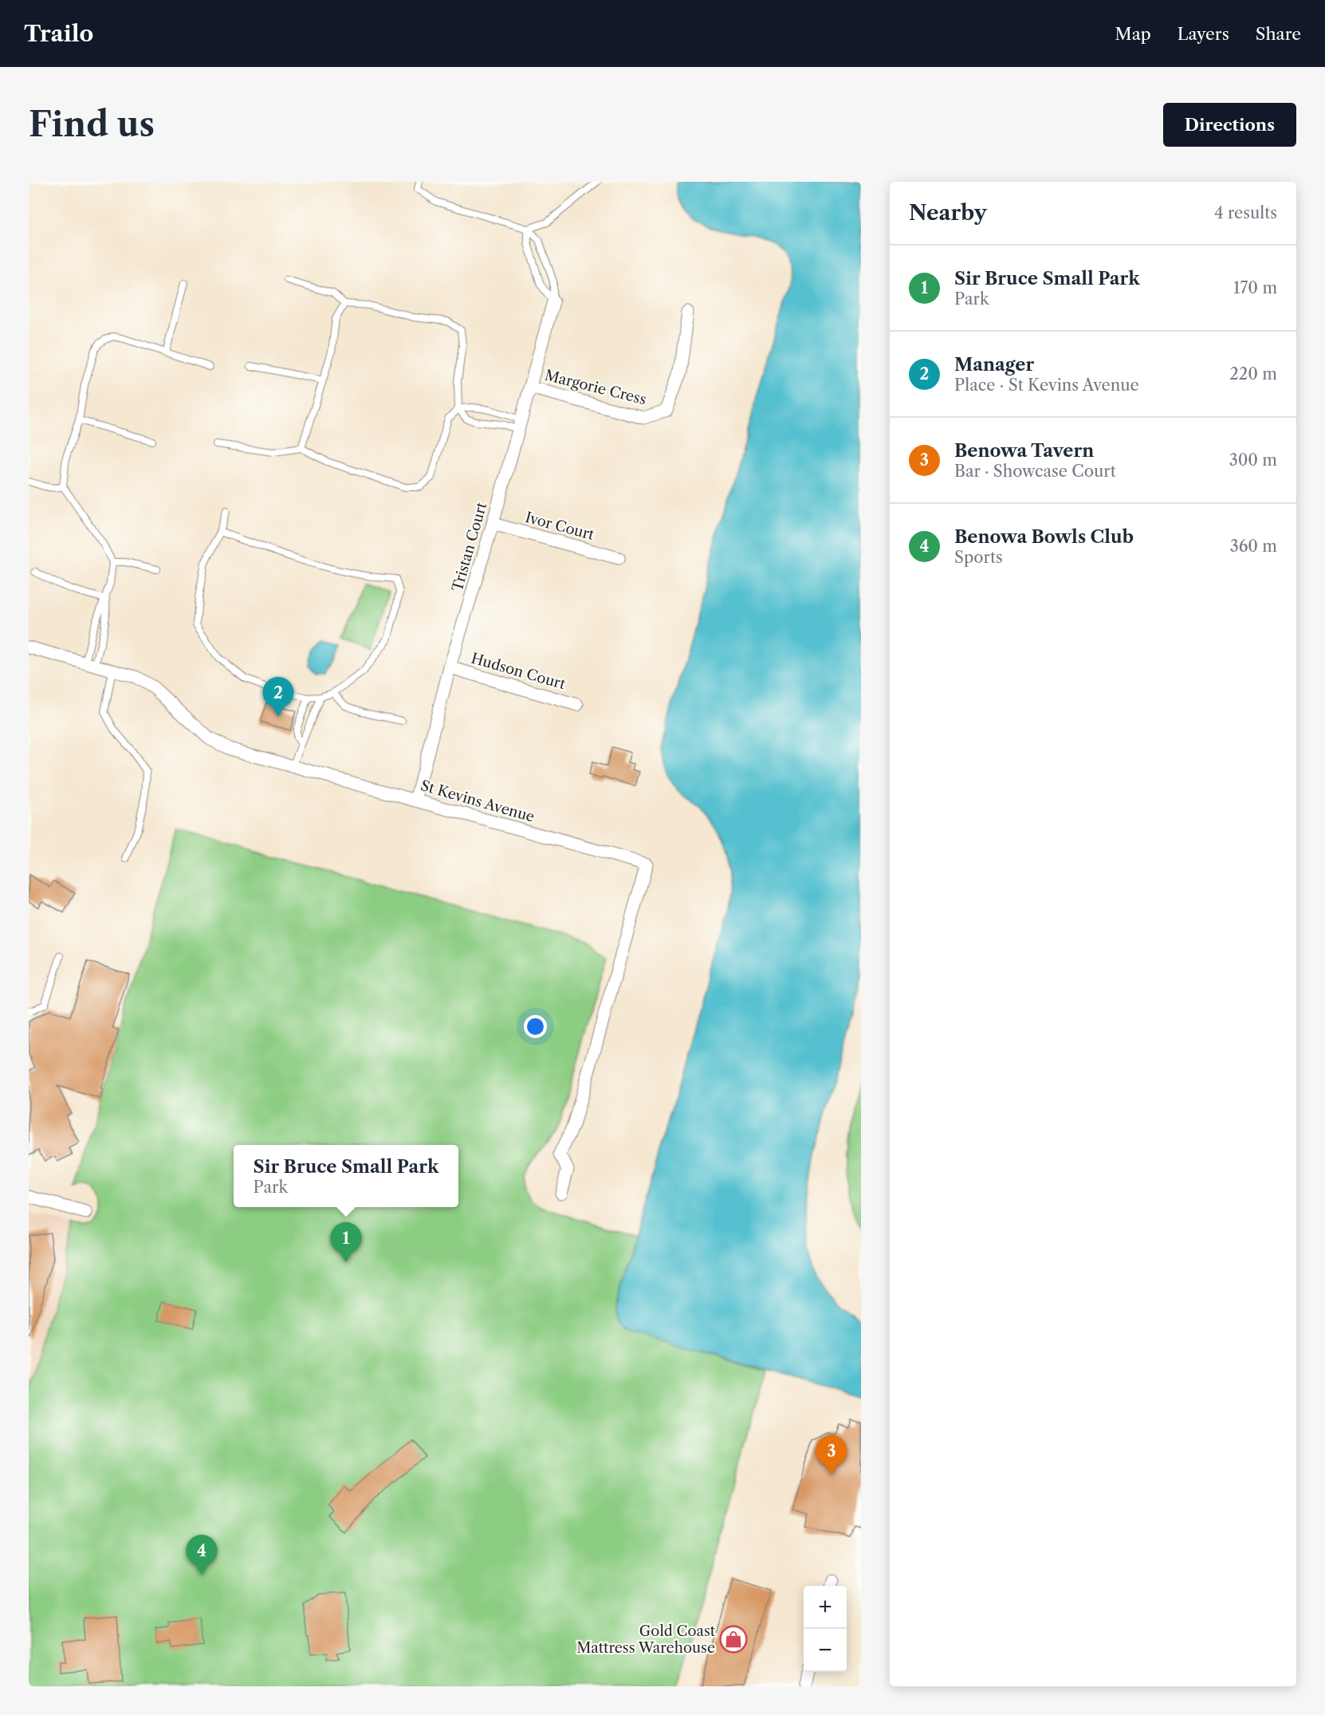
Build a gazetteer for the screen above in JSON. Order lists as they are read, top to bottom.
{
  "streets": {
    "street": [
      "Margorie Cress",
      "Ivor Court",
      "Tristan Court",
      "Hudson Court",
      "St Kevins Avenue"
    ]
  },
  "crossings": [
    ["Margorie Cress", "Tristan Court"],
    ["Ivor Court", "Tristan Court"],
    ["Tristan Court", "Hudson Court"],
    ["Tristan Court", "St Kevins Avenue"]
  ],
  "places": {
    "shop": ["Gold Coast Mattress Warehouse"]
  },
  "page": {
    "header": "Trailo",
    "nav": ["Map", "Layers", "Share"],
    "buttons": "Directions",
    "title": "Find us",
    "heading": ["Nearby", "4 results"],
    "list": [
      {
        "mark": "1",
        "name": "Sir Bruce Small Park",
        "note": "Park",
        "value": "170 m"
      },
      {
        "mark": "2",
        "name": "Manager",
        "note": "Place · St Kevins Avenue",
        "value": "220 m"
      },
      {
        "mark": "3",
        "name": "Benowa Tavern",
        "note": "Bar · Showcase Court",
        "value": "300 m"
      },
      {
        "mark": "4",
        "name": "Benowa Bowls Club",
        "note": "Sports",
        "value": "360 m"
      }
    ],
    "pins": [
      "2",
      "1",
      "3",
      "4"
    ],
    "popup": ["Sir Bruce Small Park", "Park"],
    "map_buttons": ["+", "−"]
  }
}
